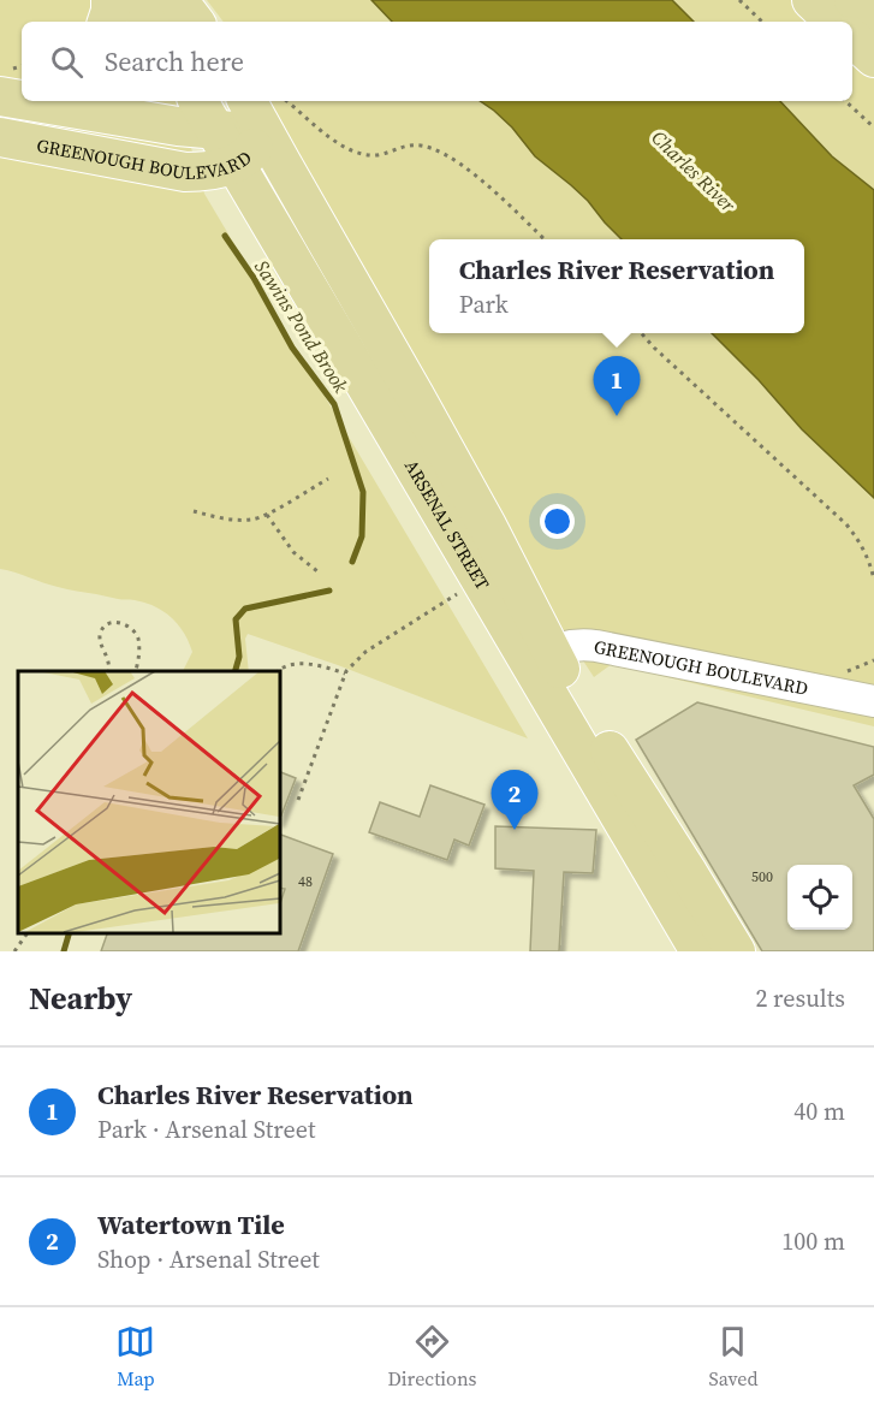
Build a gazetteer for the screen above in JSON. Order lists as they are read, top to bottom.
{
  "streets": {
    "main road": ["GREENOUGH BOULEVARD", "ARSENAL STREET"]
  },
  "crossings": [
    ["GREENOUGH BOULEVARD", "ARSENAL STREET"]
  ],
  "water": ["Charles River", "Sawins Pond Brook"],
  "house_numbers": ["500", "48"],
  "page": {
    "search": "Search here",
    "popup": ["Charles River Reservation", "Park"],
    "pins": ["1", "2"],
    "heading": ["Nearby", "2 results"],
    "list": [
      {
        "mark": "1",
        "name": "Charles River Reservation",
        "note": "Park · Arsenal Street",
        "value": "40 m"
      },
      {
        "mark": "2",
        "name": "Watertown Tile",
        "note": "Shop · Arsenal Street",
        "value": "100 m"
      }
    ],
    "nav": ["Map", "Directions", "Saved"]
  }
}
